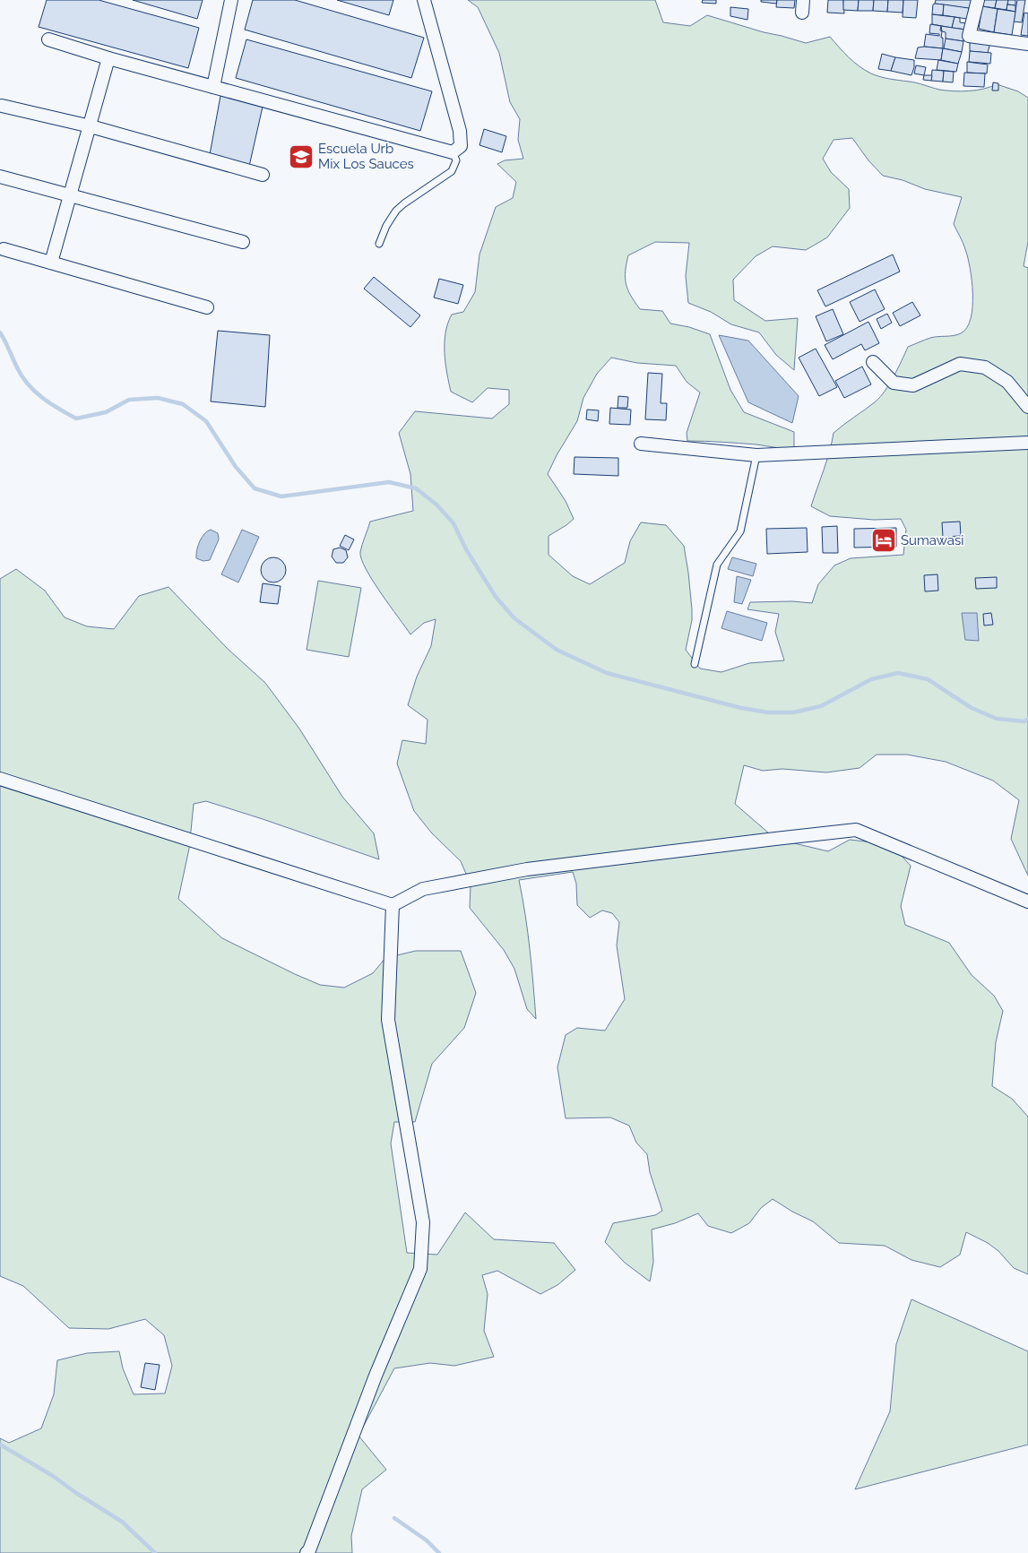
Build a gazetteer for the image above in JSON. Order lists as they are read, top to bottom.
{
  "places": {
    "school or university": ["Escuela Urb Mix Los Sauces"],
    "hotel": ["Sumawasi"]
  }
}
